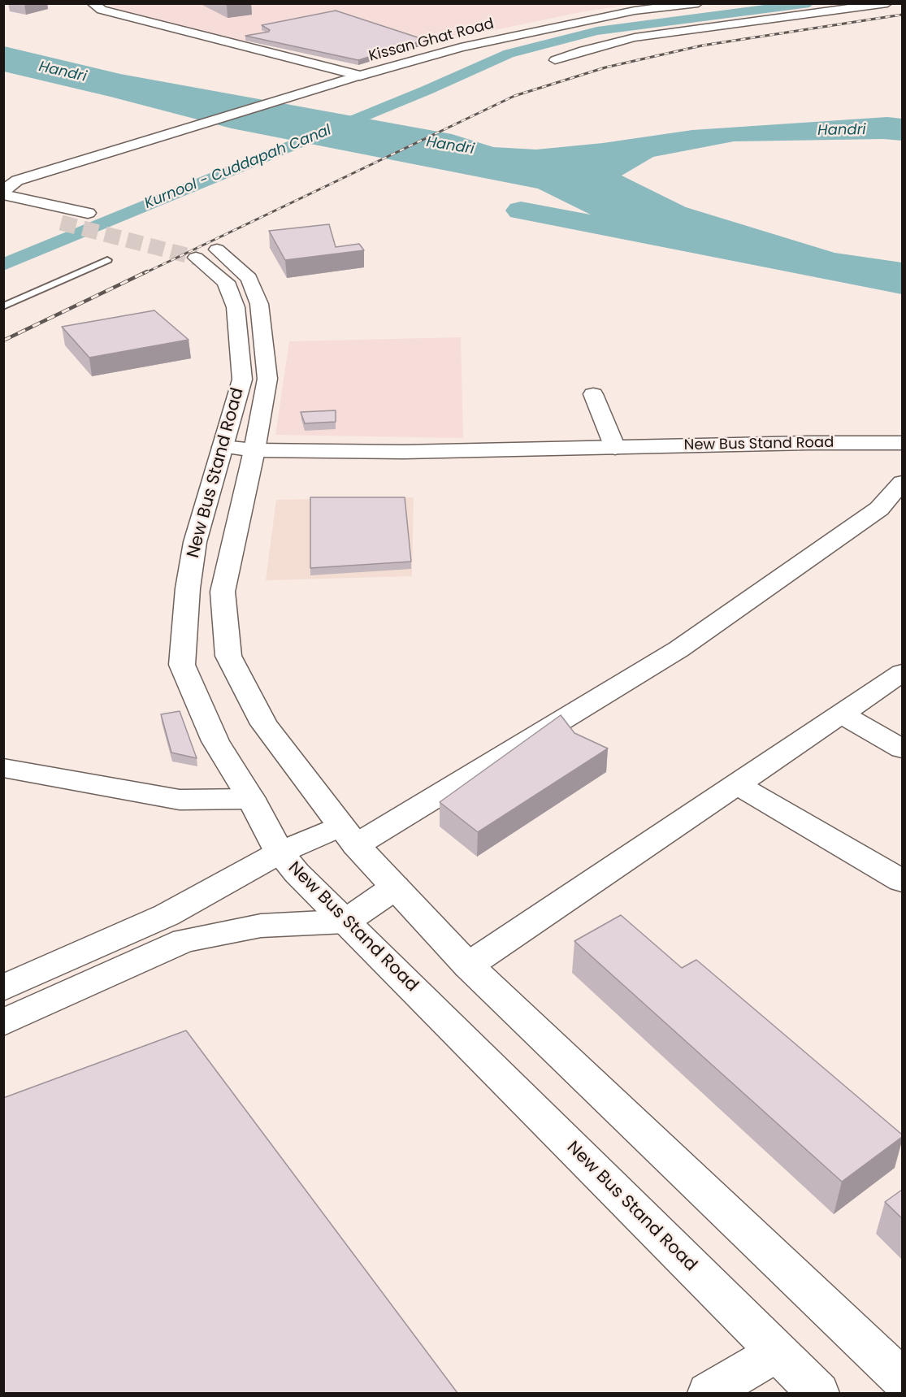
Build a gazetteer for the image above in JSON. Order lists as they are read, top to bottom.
{
  "streets": {
    "street": ["Kissan Ghat Road", "New Bus Stand Road"]
  },
  "water": ["Handri", "Kurnool - Cuddapah Canal"]
}
